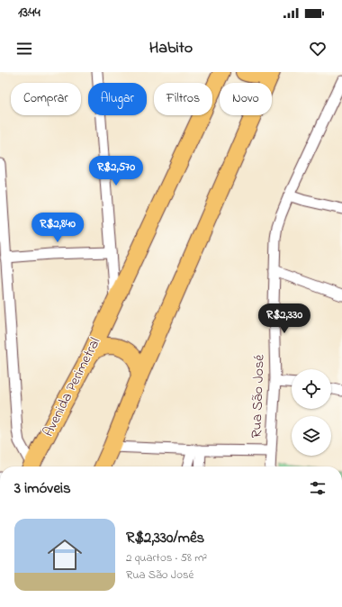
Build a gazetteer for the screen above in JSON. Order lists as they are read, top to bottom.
{
  "streets": {
    "main road": ["Avenida Perimetral"],
    "street": ["Rua São José"]
  },
  "page": {
    "status": "13:44",
    "header": "Habito",
    "chip": [
      "Comprar",
      "Alugar",
      "Filtros",
      "Novo"
    ],
    "price": ["R$2,570", "R$2,840", "R$2,330"],
    "heading": "3 imóveis",
    "list": [
      {
        "name": "R$2,330/mês",
        "note": "2 quartos · 58 m² · Rua São José"
      }
    ]
  }
}
